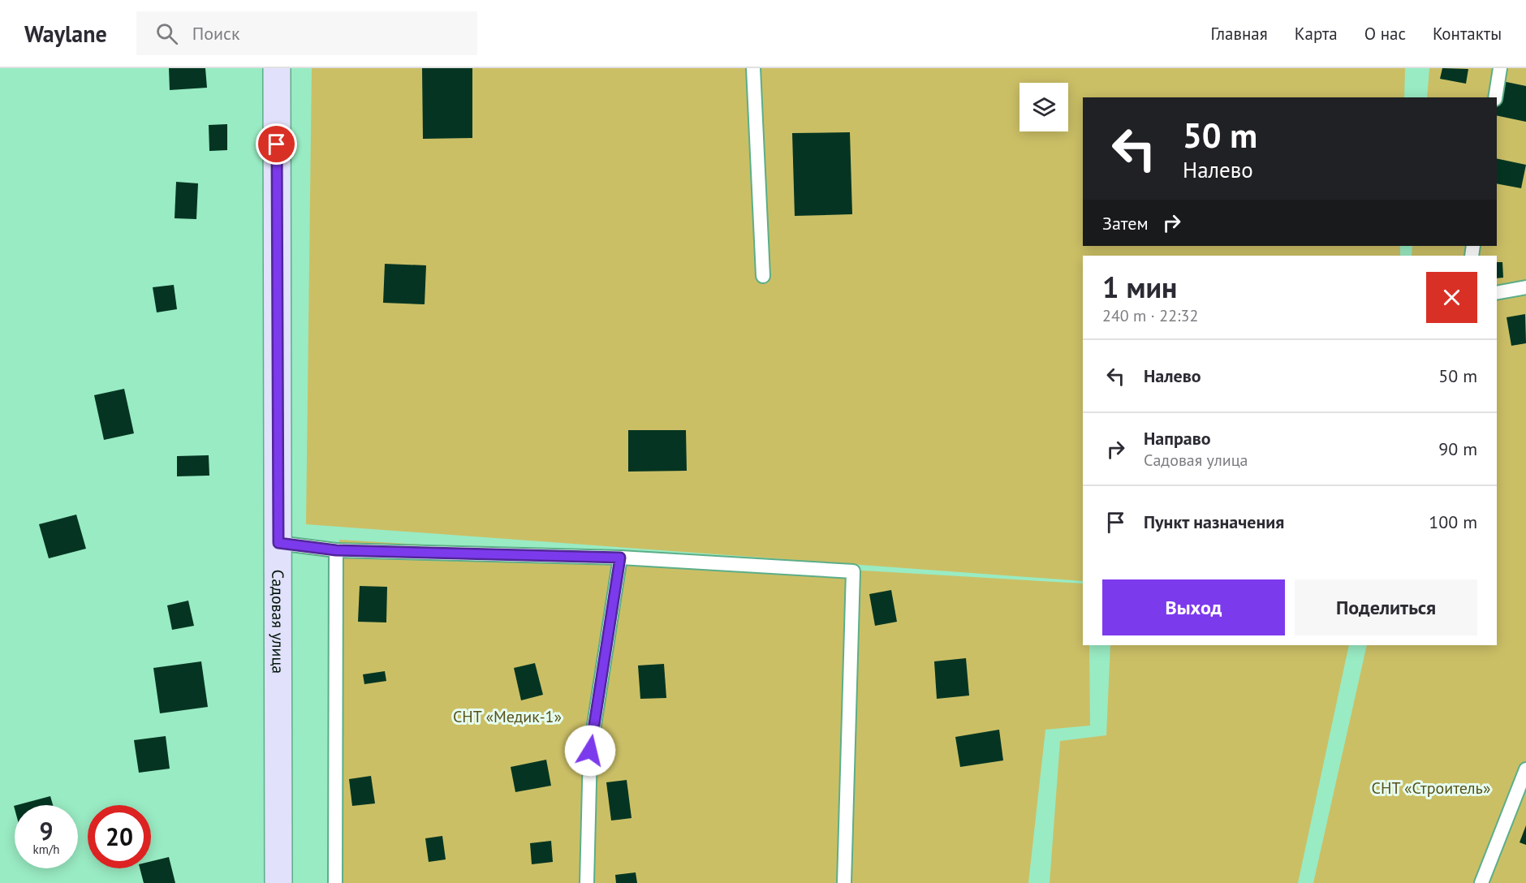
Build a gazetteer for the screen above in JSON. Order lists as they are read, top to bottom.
{
  "streets": {
    "street": ["Садовая улица"]
  },
  "parks": ["СНТ «Медик-1»", "СНТ «Строитель»"],
  "page": {
    "header": "Waylane",
    "search": "Поиск",
    "nav": [
      "Главная",
      "Карта",
      "О нас",
      "Контакты"
    ],
    "turn": ["50 m", "Налево"],
    "then": "Затем",
    "heading": ["1 мин", "240 m · 22:32"],
    "list": [
      {
        "name": "Налево",
        "value": "50 m"
      },
      {
        "name": "Направо",
        "note": "Садовая улица",
        "value": "90 m"
      },
      {
        "name": "Пункт назначения",
        "value": "100 m"
      }
    ],
    "buttons": ["Выход", "Поделиться"],
    "speed": "9 km/h",
    "limit": "20"
  }
}
